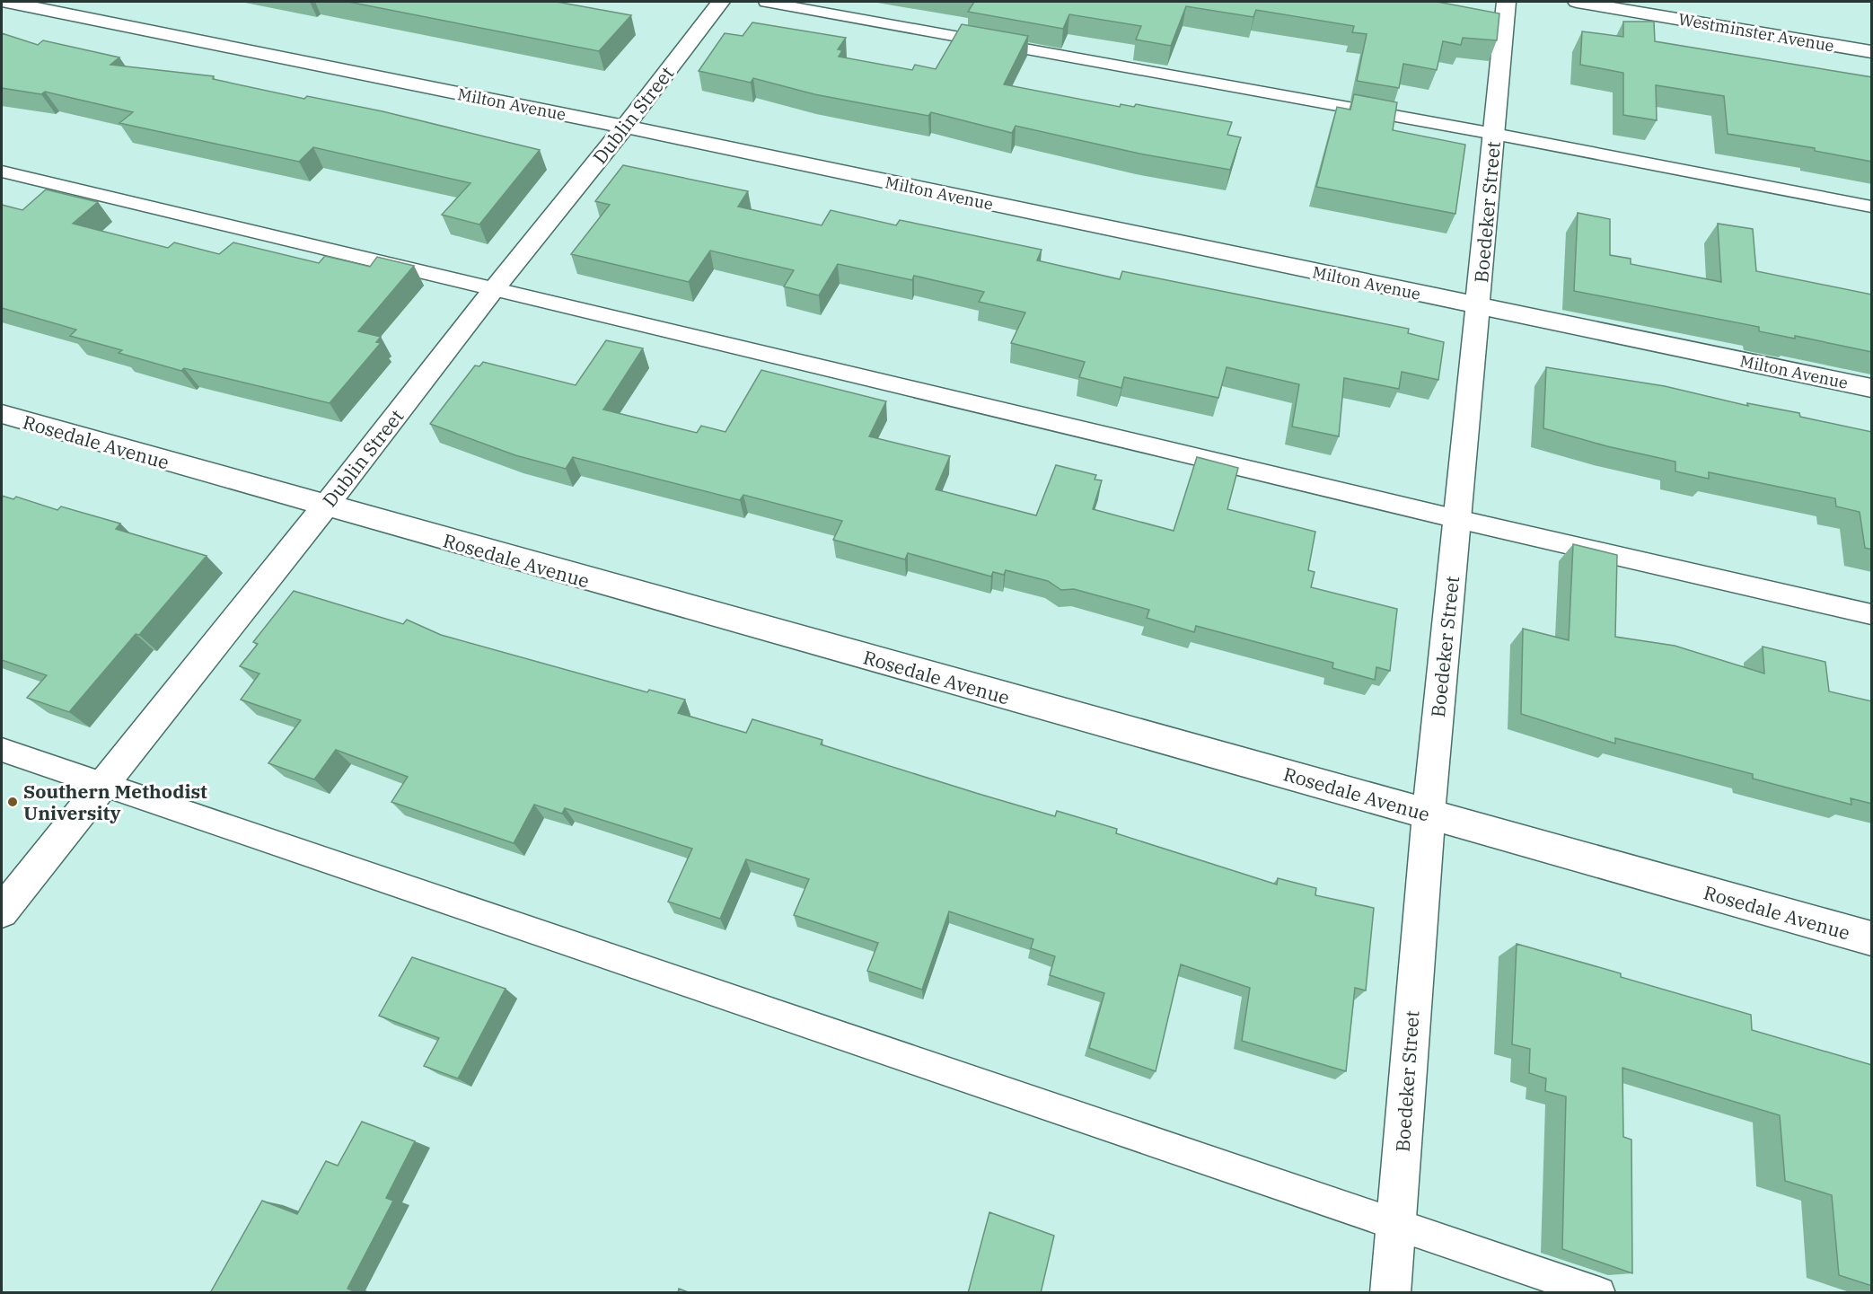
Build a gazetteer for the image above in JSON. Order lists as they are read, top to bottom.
{
  "streets": {
    "street": [
      "Westminster Avenue",
      "Milton Avenue",
      "Dublin Street",
      "Boedeker Street",
      "Rosedale Avenue"
    ]
  },
  "crossings": [
    ["Milton Avenue", "Dublin Street"],
    ["Milton Avenue", "Boedeker Street"],
    ["Dublin Street", "Rosedale Avenue"],
    ["Boedeker Street", "Rosedale Avenue"]
  ],
  "places": ["Southern Methodist University"]
}
